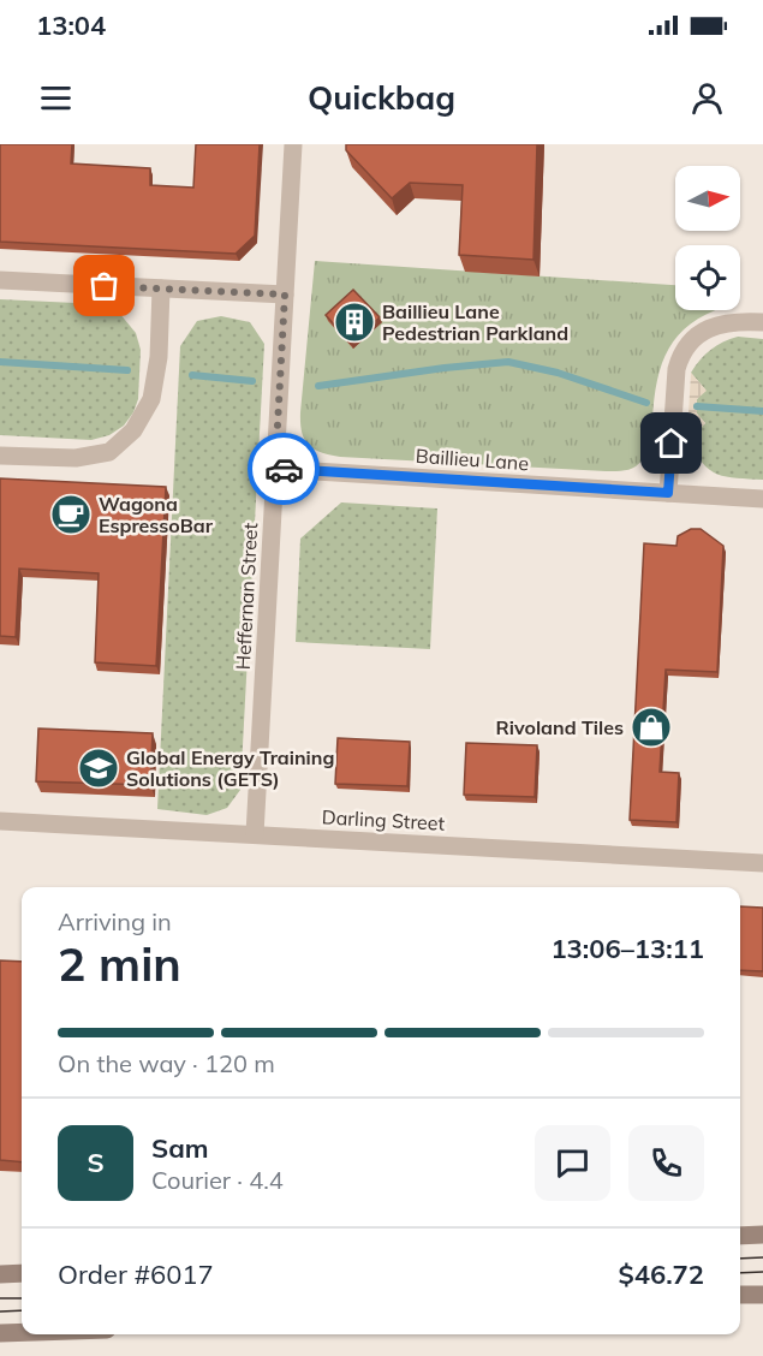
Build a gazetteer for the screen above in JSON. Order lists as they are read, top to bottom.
{
  "streets": {
    "street": ["Baillieu Lane", "Heffernan Street", "Darling Street"]
  },
  "crossings": [
    ["Baillieu Lane", "Heffernan Street"],
    ["Heffernan Street", "Darling Street"]
  ],
  "places": {
    "building": ["Baillieu Lane Pedestrian Parkland"],
    "cafe": ["Wagona EspressoBar"],
    "shop": ["Rivoland Tiles"],
    "school or university": ["Global Energy Training Solutions (GETS)"]
  },
  "north": "right",
  "page": {
    "status": "13:04",
    "header": "Quickbag",
    "heading": ["2 min", "Arriving in", "13:06–13:11"],
    "panel": [
      "Sam",
      "Courier · 4.4",
      "Order #6017",
      "$46.72"
    ],
    "bar": "On the way · 120 m",
    "round": "S"
  }
}
